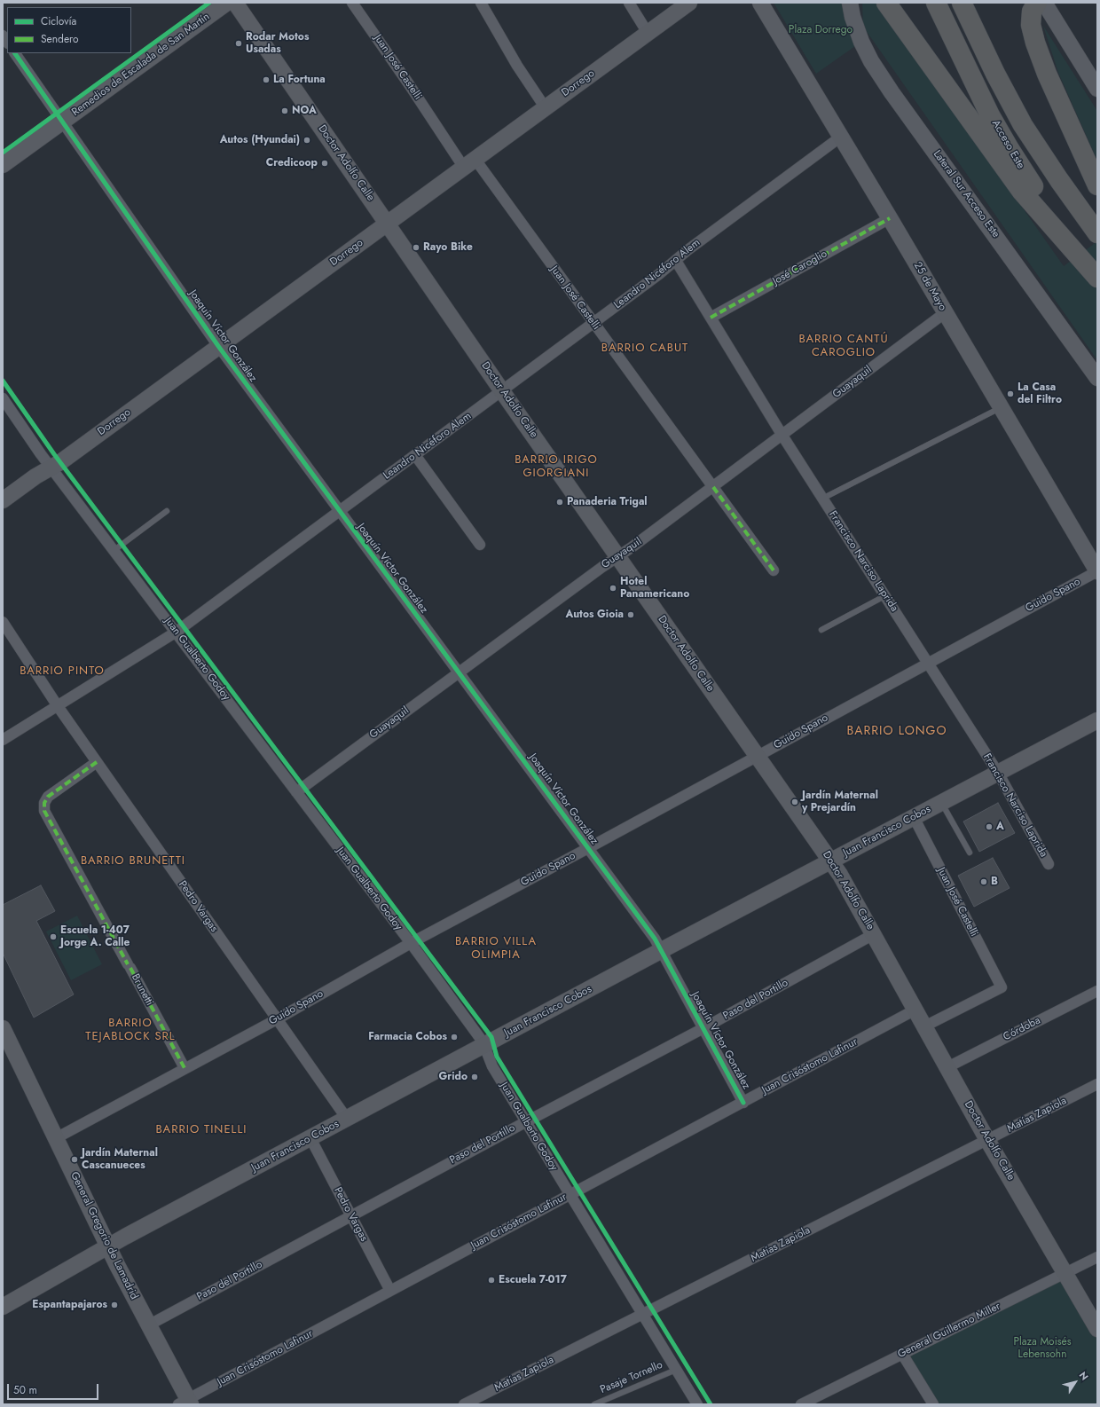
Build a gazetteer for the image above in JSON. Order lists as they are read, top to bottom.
{
  "streets": {
    "highway": ["Acceso Este"],
    "main road": [
      "Remedios de Escalada de San Martín",
      "Dorrego",
      "Doctor Adolfo Calle",
      "Lateral Sur Acceso Este",
      "25 de Mayo",
      "Juan Francisco Cobos",
      "General Gregorio de Lamadrid"
    ],
    "street": [
      "Juan José Castelli",
      "José Caroglio",
      "Leandro Nicéforo Alem",
      "Joaquín Víctor González",
      "Guayaquil",
      "Francisco Narciso Laprida",
      "Guido Spano",
      "Juan Gualberto Godoy",
      "Pedro Vargas",
      "Brunetti",
      "Paso del Portillo",
      "Córdoba",
      "Juan Crisóstomo Lafinur",
      "Matías Zapiola",
      "General Guillermo Miller"
    ],
    "lane": ["Pasaje Tornello"]
  },
  "crossings": [
    ["Remedios de Escalada de San Martín", "Joaquín Víctor González"],
    ["Juan José Castelli", "Dorrego"],
    ["Juan José Castelli", "Doctor Adolfo Calle"],
    ["Juan José Castelli", "Leandro Nicéforo Alem"],
    ["Juan José Castelli", "Guayaquil"],
    ["Juan José Castelli", "Juan Francisco Cobos"],
    ["Dorrego", "Doctor Adolfo Calle"],
    ["Dorrego", "Joaquín Víctor González"],
    ["Dorrego", "Juan Gualberto Godoy"],
    ["Doctor Adolfo Calle", "Leandro Nicéforo Alem"],
    ["Doctor Adolfo Calle", "Guayaquil"],
    ["Doctor Adolfo Calle", "Guido Spano"],
    ["Doctor Adolfo Calle", "Juan Francisco Cobos"],
    ["Doctor Adolfo Calle", "Paso del Portillo"],
    ["Doctor Adolfo Calle", "Córdoba"],
    ["Doctor Adolfo Calle", "Juan Crisóstomo Lafinur"],
    ["Doctor Adolfo Calle", "Matías Zapiola"],
    ["Doctor Adolfo Calle", "General Guillermo Miller"],
    ["José Caroglio", "25 de Mayo"],
    ["José Caroglio", "Francisco Narciso Laprida"],
    ["Leandro Nicéforo Alem", "25 de Mayo"],
    ["Leandro Nicéforo Alem", "Joaquín Víctor González"],
    ["Leandro Nicéforo Alem", "Francisco Narciso Laprida"],
    ["Leandro Nicéforo Alem", "Juan Gualberto Godoy"],
    ["Leandro Nicéforo Alem", "Pedro Vargas"],
    ["25 de Mayo", "Guayaquil"],
    ["25 de Mayo", "Guido Spano"],
    ["Joaquín Víctor González", "Guayaquil"],
    ["Joaquín Víctor González", "Guido Spano"],
    ["Joaquín Víctor González", "Juan Francisco Cobos"],
    ["Joaquín Víctor González", "Paso del Portillo"],
    ["Joaquín Víctor González", "Juan Crisóstomo Lafinur"],
    ["Guayaquil", "Francisco Narciso Laprida"],
    ["Guayaquil", "Juan Gualberto Godoy"],
    ["Francisco Narciso Laprida", "Guido Spano"],
    ["Francisco Narciso Laprida", "Juan Francisco Cobos"],
    ["Guido Spano", "Juan Gualberto Godoy"],
    ["Guido Spano", "Pedro Vargas"],
    ["Guido Spano", "Brunetti"],
    ["Guido Spano", "General Gregorio de Lamadrid"],
    ["Juan Gualberto Godoy", "Juan Francisco Cobos"],
    ["Juan Gualberto Godoy", "Paso del Portillo"],
    ["Juan Gualberto Godoy", "Juan Crisóstomo Lafinur"],
    ["Juan Gualberto Godoy", "Matías Zapiola"],
    ["Juan Gualberto Godoy", "Pasaje Tornello"],
    ["Juan Francisco Cobos", "Pedro Vargas"],
    ["Juan Francisco Cobos", "General Gregorio de Lamadrid"],
    ["Pedro Vargas", "Brunetti"],
    ["Pedro Vargas", "Paso del Portillo"],
    ["Pedro Vargas", "Juan Crisóstomo Lafinur"],
    ["Paso del Portillo", "General Gregorio de Lamadrid"],
    ["Juan Crisóstomo Lafinur", "General Gregorio de Lamadrid"]
  ],
  "districts": [
    "BARRIO CANTÚ CAROGLIO",
    "BARRIO CABUT",
    "BARRIO IRIGO GIORGIANI",
    "BARRIO PINTO",
    "BARRIO LONGO",
    "BARRIO BRUNETTI",
    "BARRIO VILLA OLIMPIA",
    "BARRIO TEJABLOCK SRL",
    "BARRIO TINELLI"
  ],
  "parks": ["Plaza Dorrego", "Plaza Moisés Lebensohn"],
  "places": [
    "Rodar Motos Usadas",
    "La Fortuna",
    "NOA",
    "Autos (Hyundai)",
    "Credicoop",
    "Rayo Bike",
    "La Casa del Filtro",
    "Panaderia Trigal",
    "Hotel Panamericano",
    "Autos Gioia",
    "Jardín Maternal y Prejardín",
    "A",
    "B",
    "Escuela 1-407 Jorge A. Calle",
    "Farmacia Cobos",
    "Grido",
    "Jardín Maternal Cascanueces",
    "Escuela 7-017",
    "Espantapajaros"
  ],
  "legend": ["Ciclovía", "Sendero"],
  "scale_bar": "50 m",
  "north": "top right"
}
